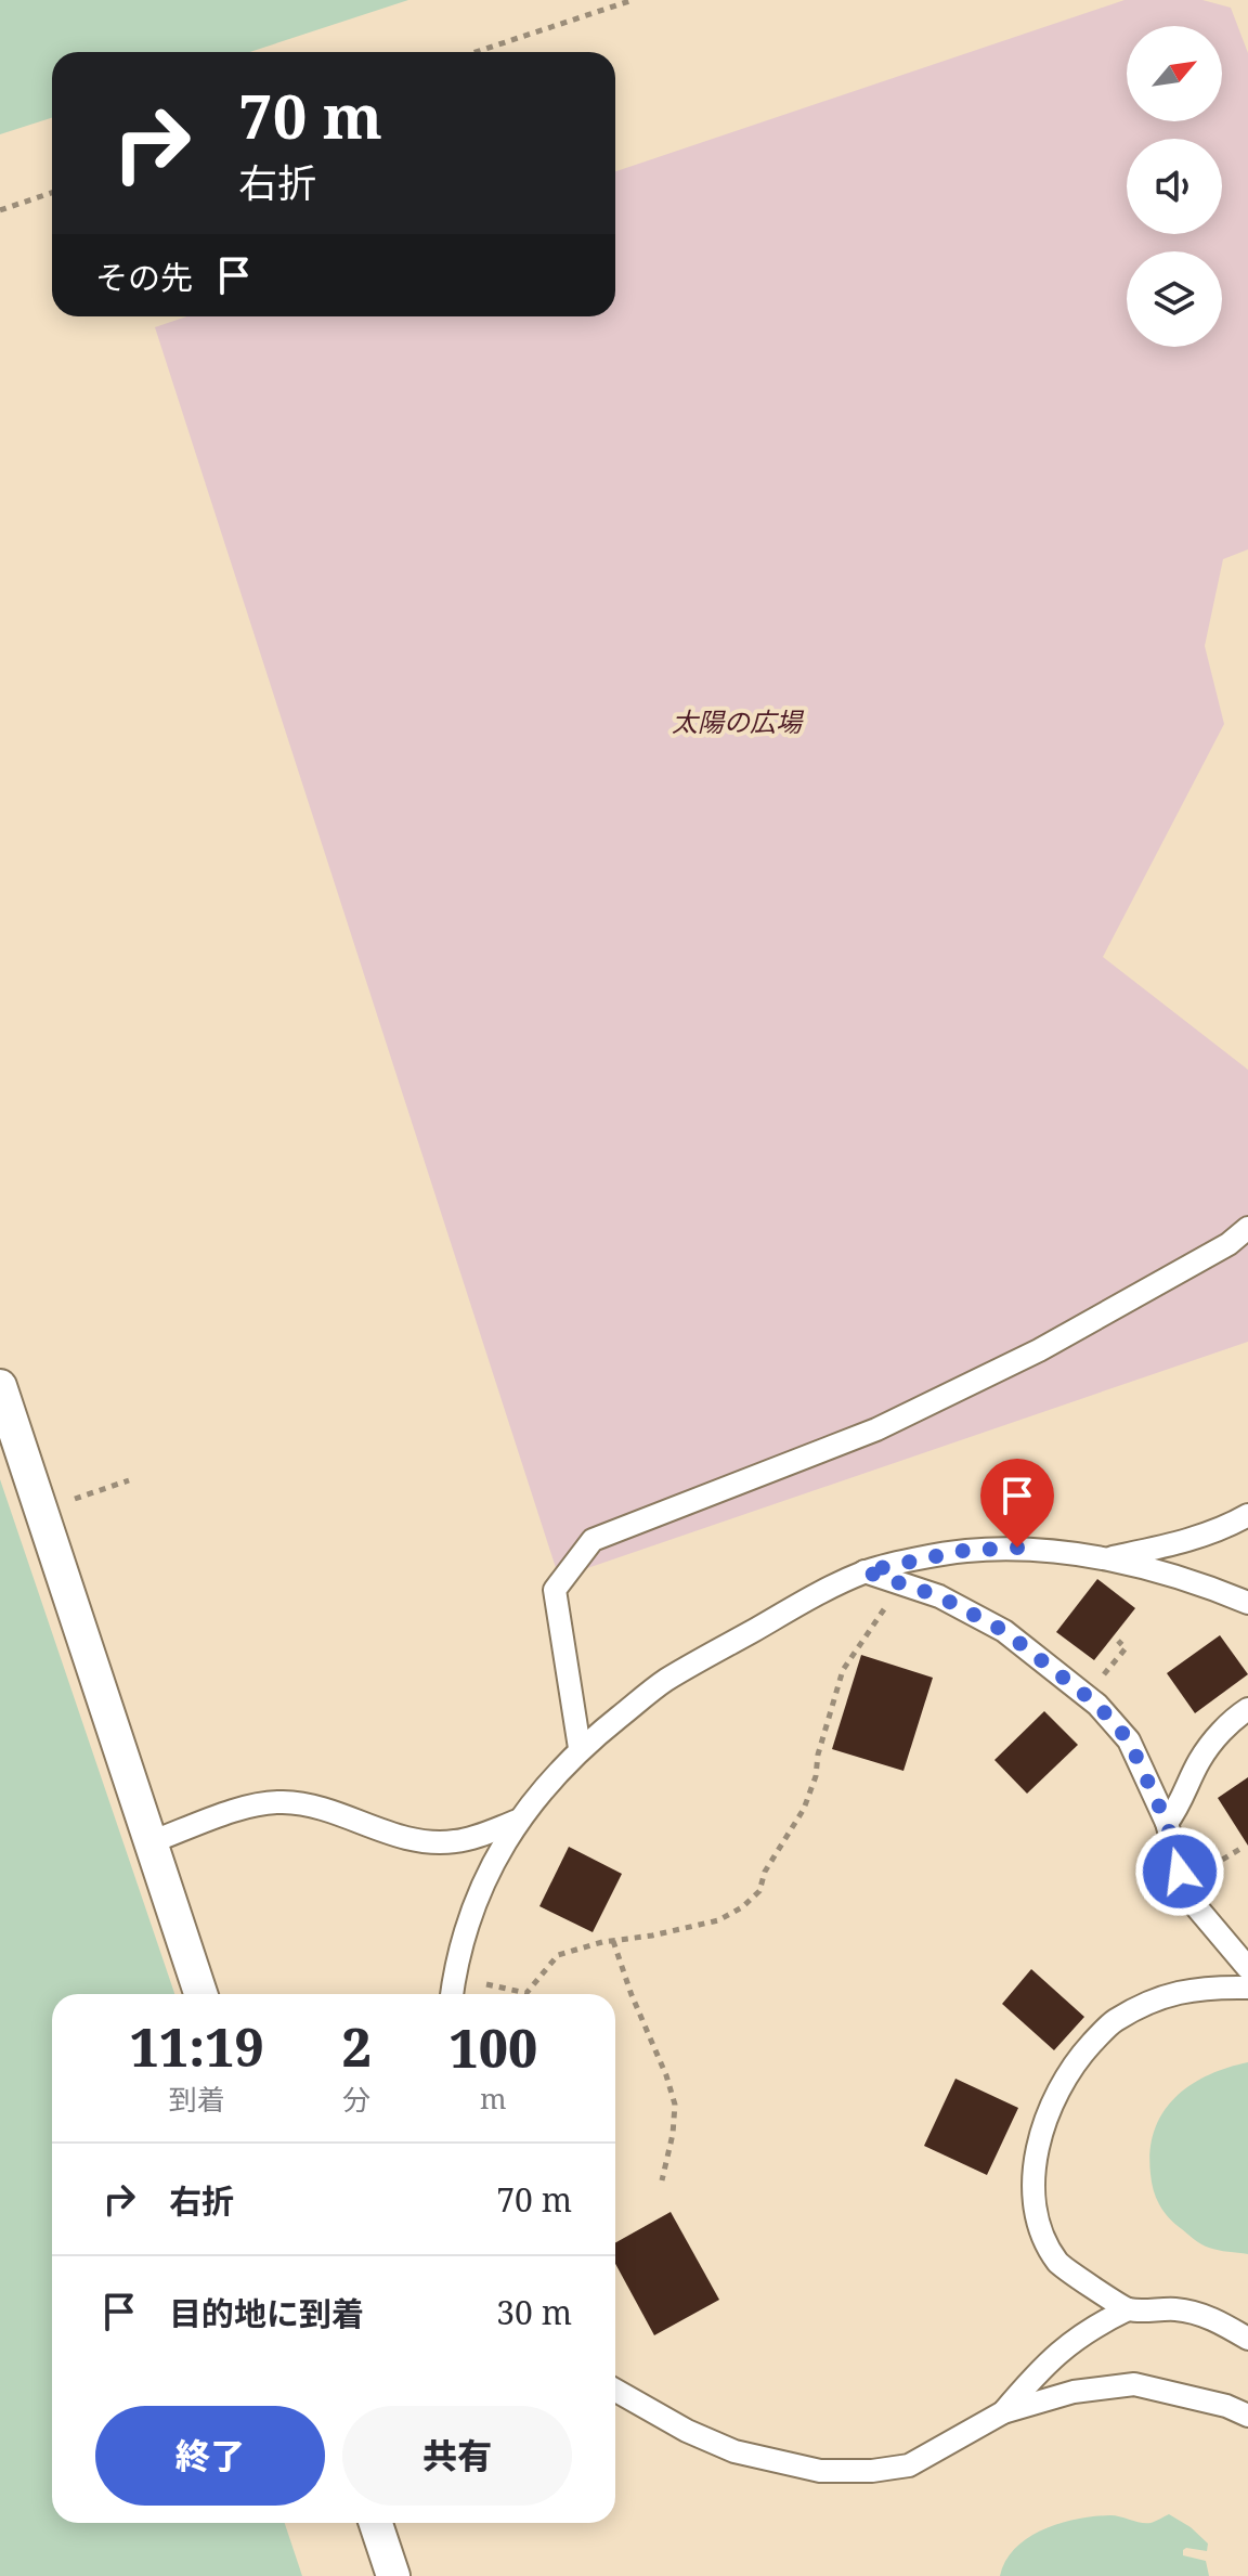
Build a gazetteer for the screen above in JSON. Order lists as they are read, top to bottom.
{
  "parks": ["太陽の広場"],
  "north": "top right",
  "page": {
    "turn": ["70 m", "右折"],
    "then": "その先",
    "eta": [
      "11:19",
      "到着",
      "2",
      "分",
      "100",
      "m"
    ],
    "list": [
      {
        "name": "右折",
        "value": "70 m"
      },
      {
        "name": "目的地に到着",
        "value": "30 m"
      }
    ],
    "buttons": ["終了", "共有"]
  }
}
